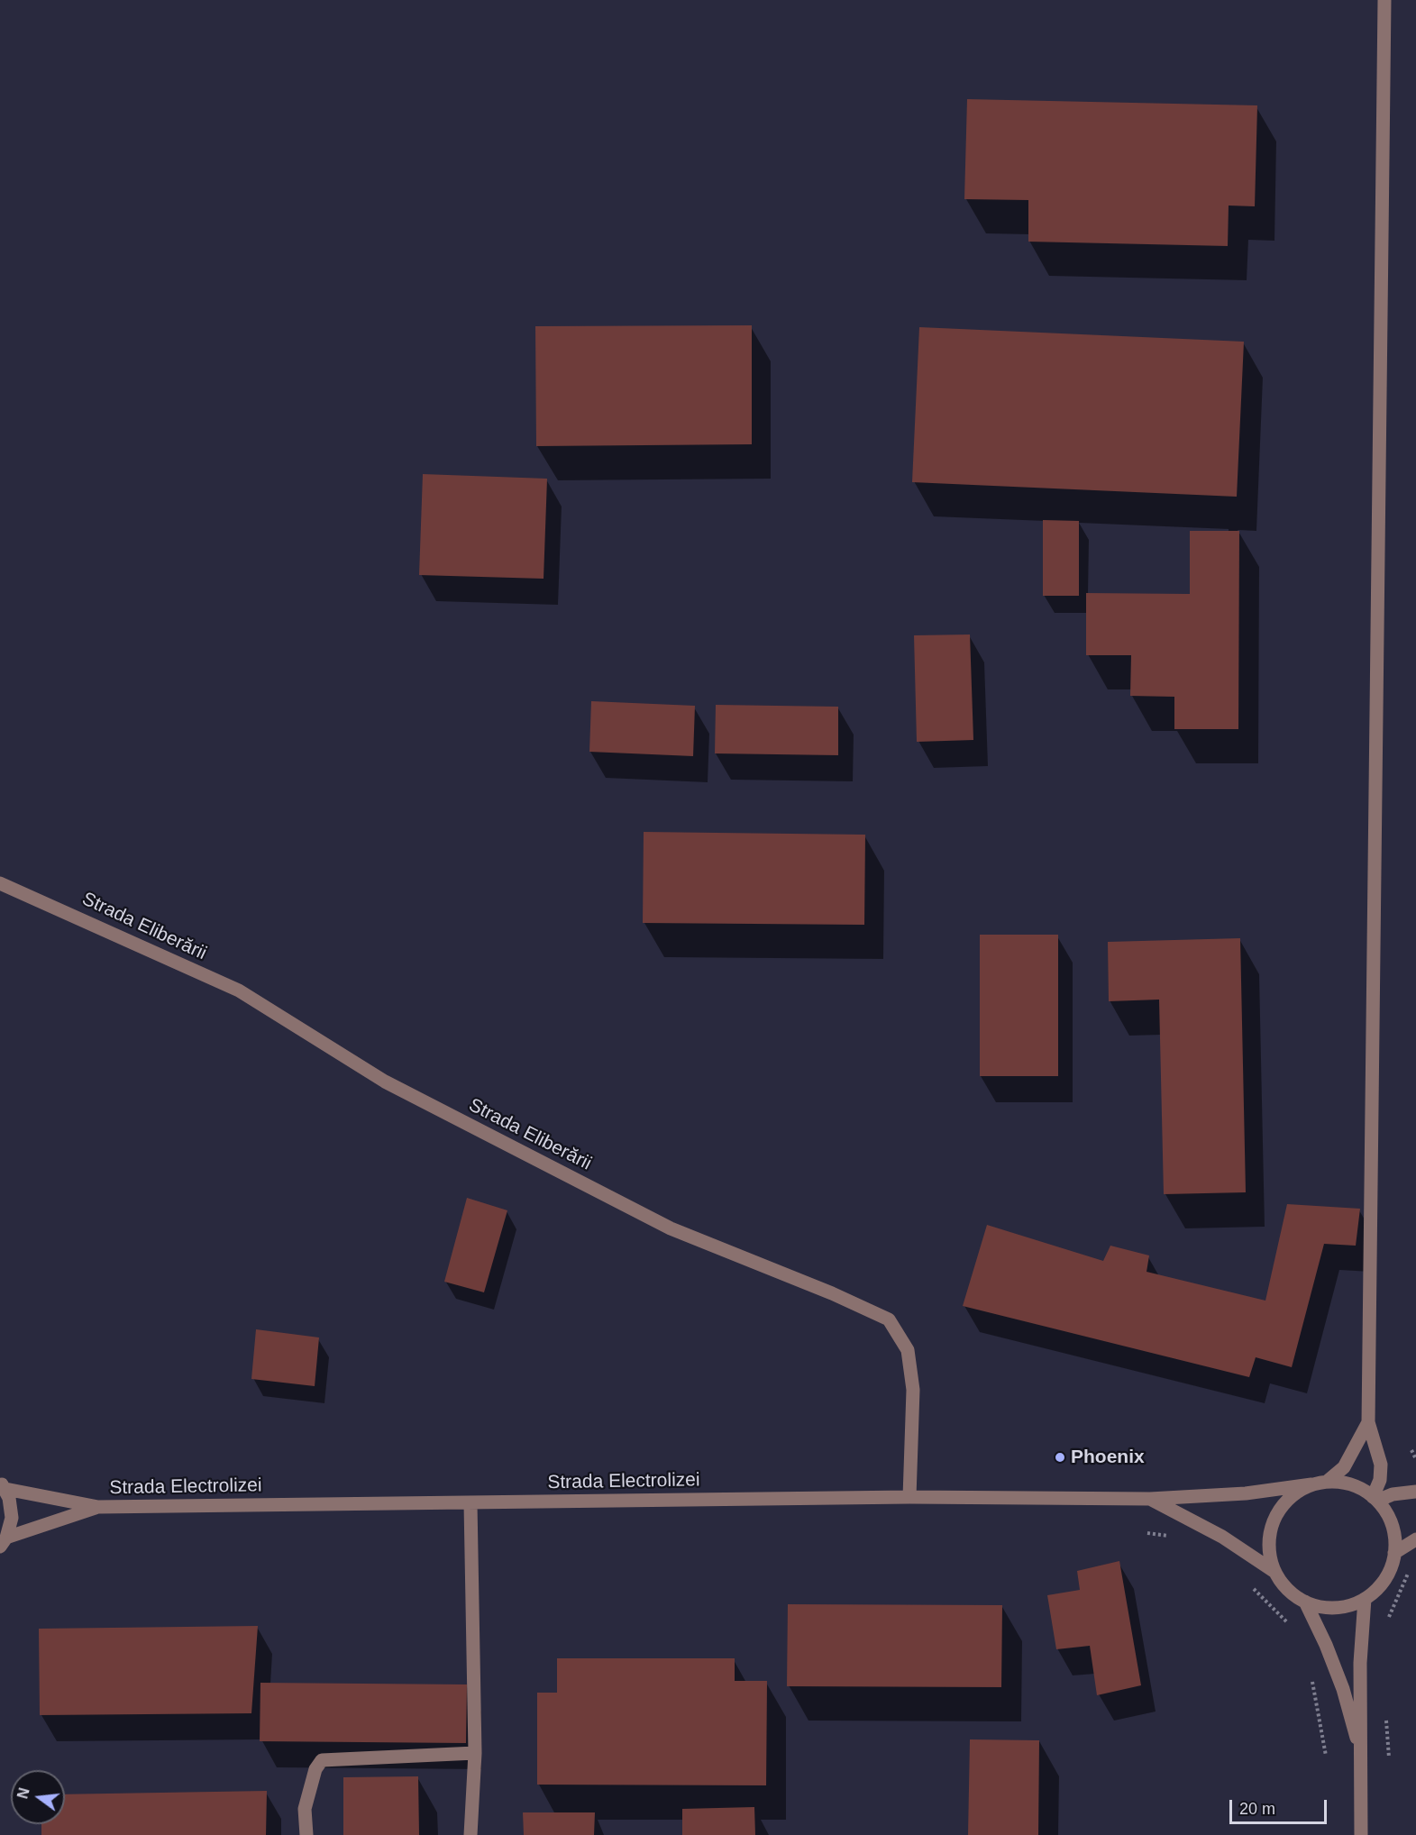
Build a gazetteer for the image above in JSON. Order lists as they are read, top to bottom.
{
  "streets": {
    "street": ["Strada Eliberării", "Strada Electrolizei"]
  },
  "crossings": [
    ["Strada Eliberării", "Strada Electrolizei"]
  ],
  "places": ["Phoenix"],
  "scale_bar": "20 m",
  "north": "left"
}
